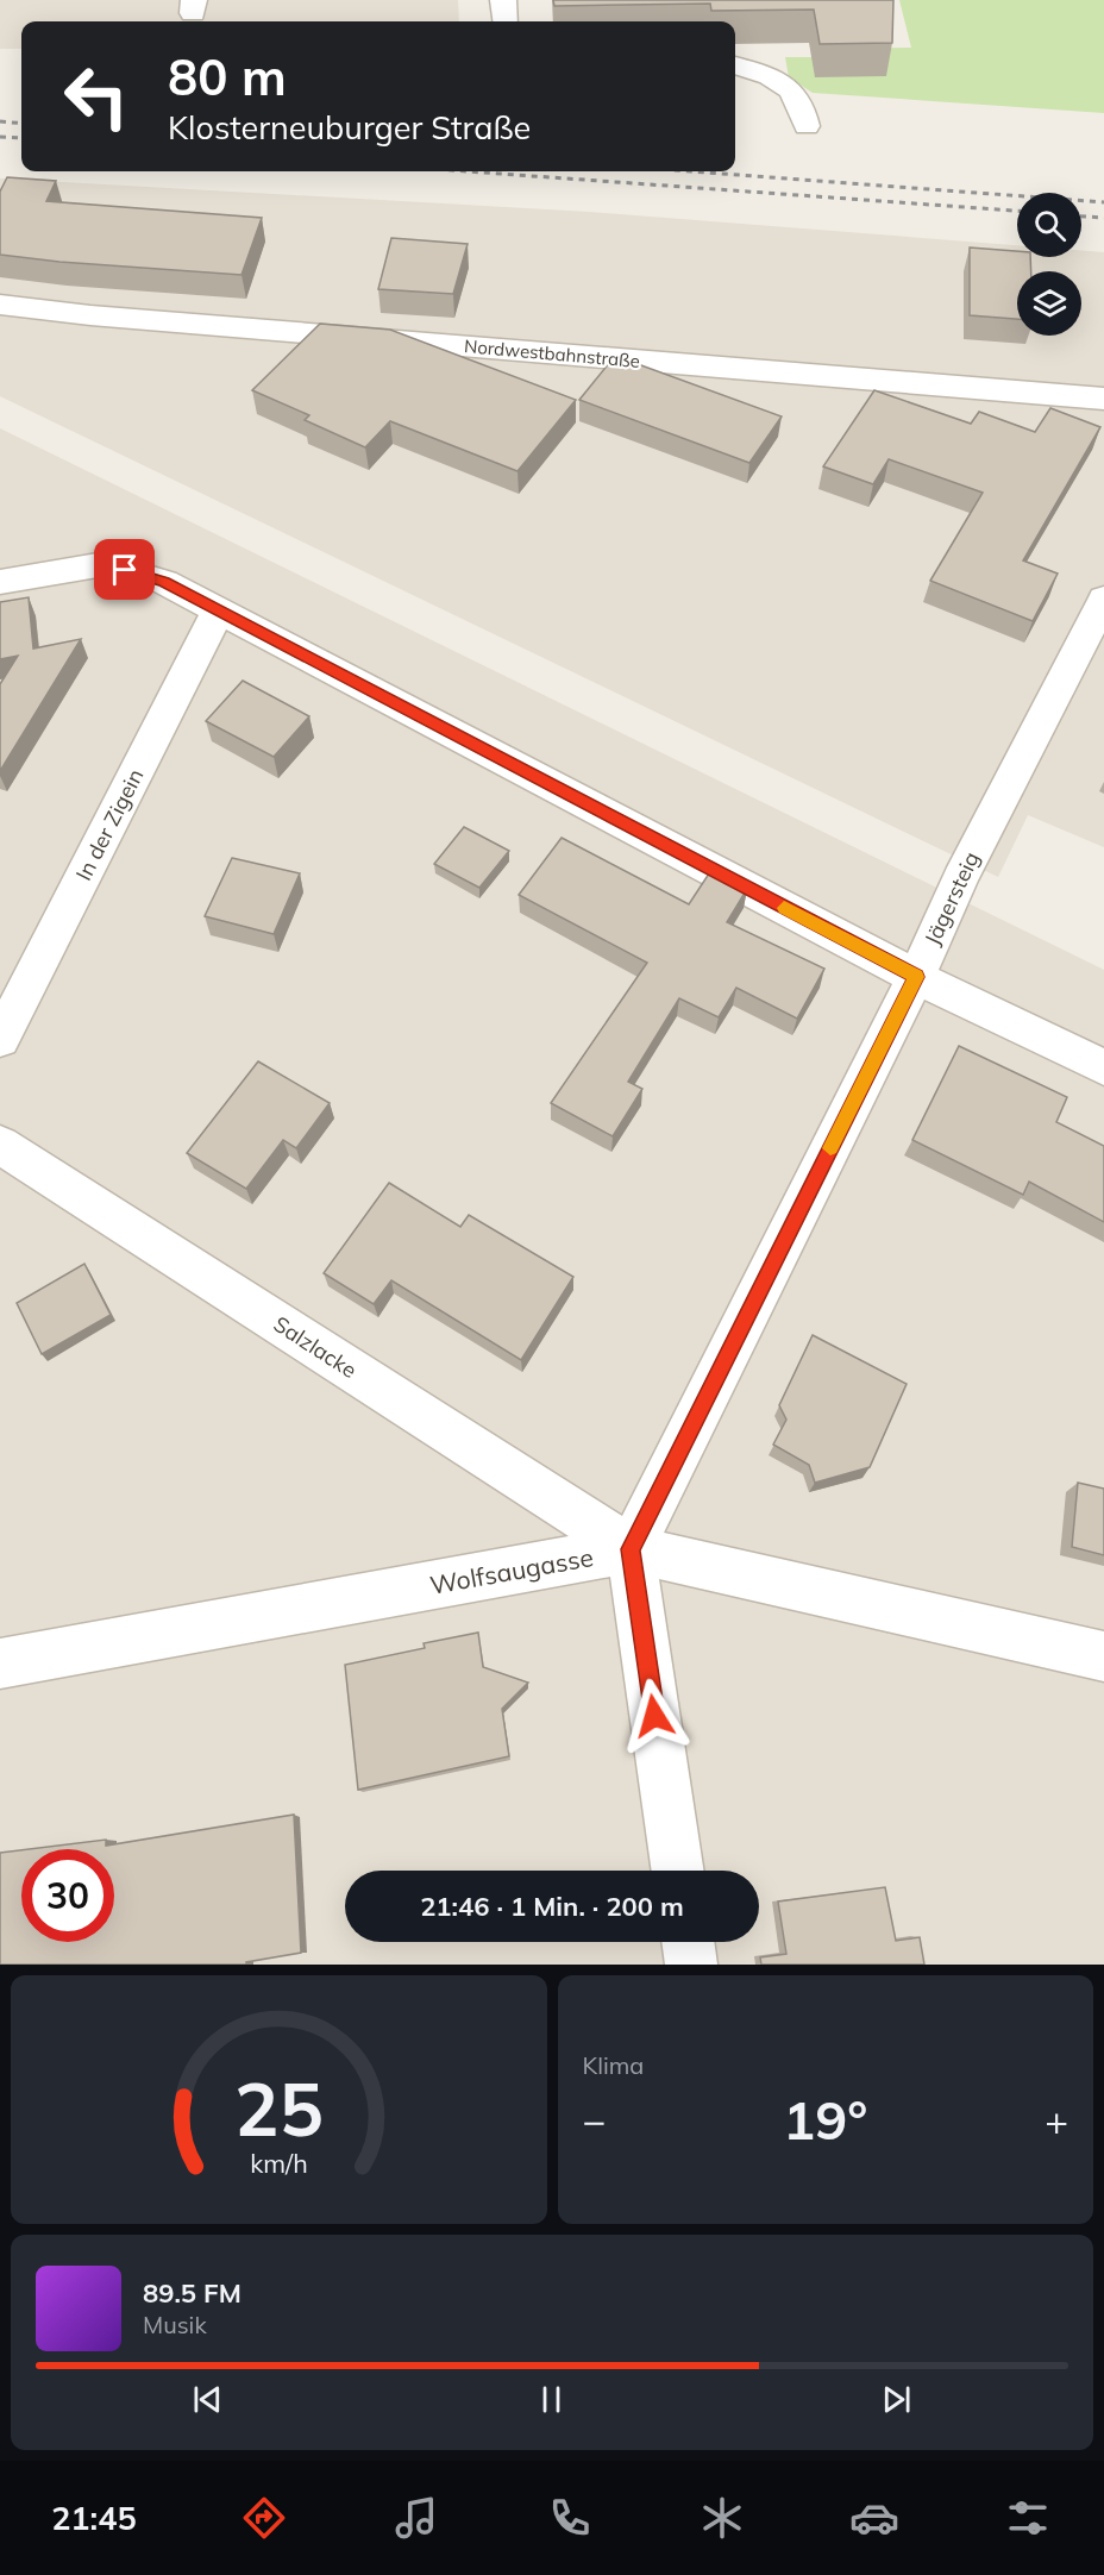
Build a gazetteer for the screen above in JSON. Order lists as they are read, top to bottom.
{
  "streets": {
    "street": [
      "Nordwestbahnstraße",
      "In der Zigein",
      "Jägersteig",
      "Salzlacke",
      "Wolfsaugasse"
    ]
  },
  "crossings": [
    ["Jägersteig", "Salzlacke"],
    ["Jägersteig", "Wolfsaugasse"],
    ["Salzlacke", "Wolfsaugasse"]
  ],
  "page": {
    "turn": ["80 m", "Klosterneuburger Straße"],
    "limit": "30",
    "trip": "21:46 · 1 Min. · 200 m",
    "tile": "Klima",
    "heat": ["−", "19°", "+"],
    "song": ["89.5 FM", "Musik"],
    "tabs": "21:45",
    "gauge": ["25", "km/h"]
  }
}
